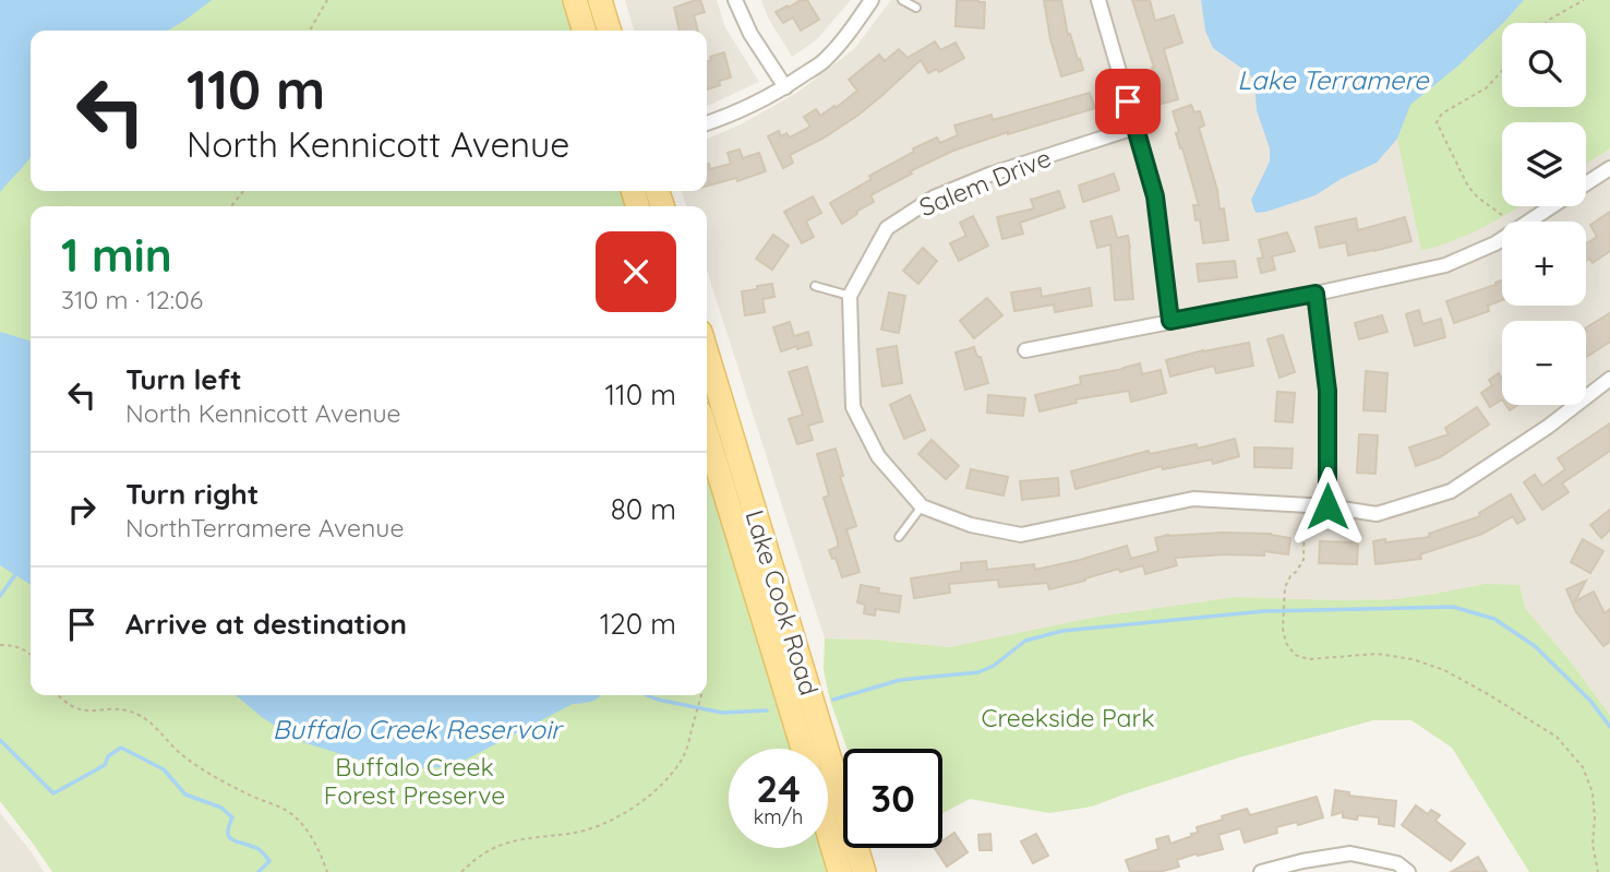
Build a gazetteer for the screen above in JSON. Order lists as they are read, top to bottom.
{
  "streets": {
    "main road": ["Lake Cook Road"],
    "street": ["Salem Drive"]
  },
  "water": ["Lake Terramere", "Buffalo Creek Reservoir"],
  "parks": ["Creekside Park", "Buffalo Creek Forest Preserve"],
  "page": {
    "map_buttons": ["+", "−"],
    "turn": ["110 m", "North Kennicott Avenue"],
    "heading": ["1 min", "310 m · 12:06"],
    "list": [
      {
        "name": "Turn left",
        "note": "North Kennicott Avenue",
        "value": "110 m"
      },
      {
        "name": "Turn right",
        "note": "NorthTerramere Avenue",
        "value": "80 m"
      },
      {
        "name": "Arrive at destination",
        "value": "120 m"
      }
    ],
    "speed": "24 km/h",
    "limit": "30"
  }
}
